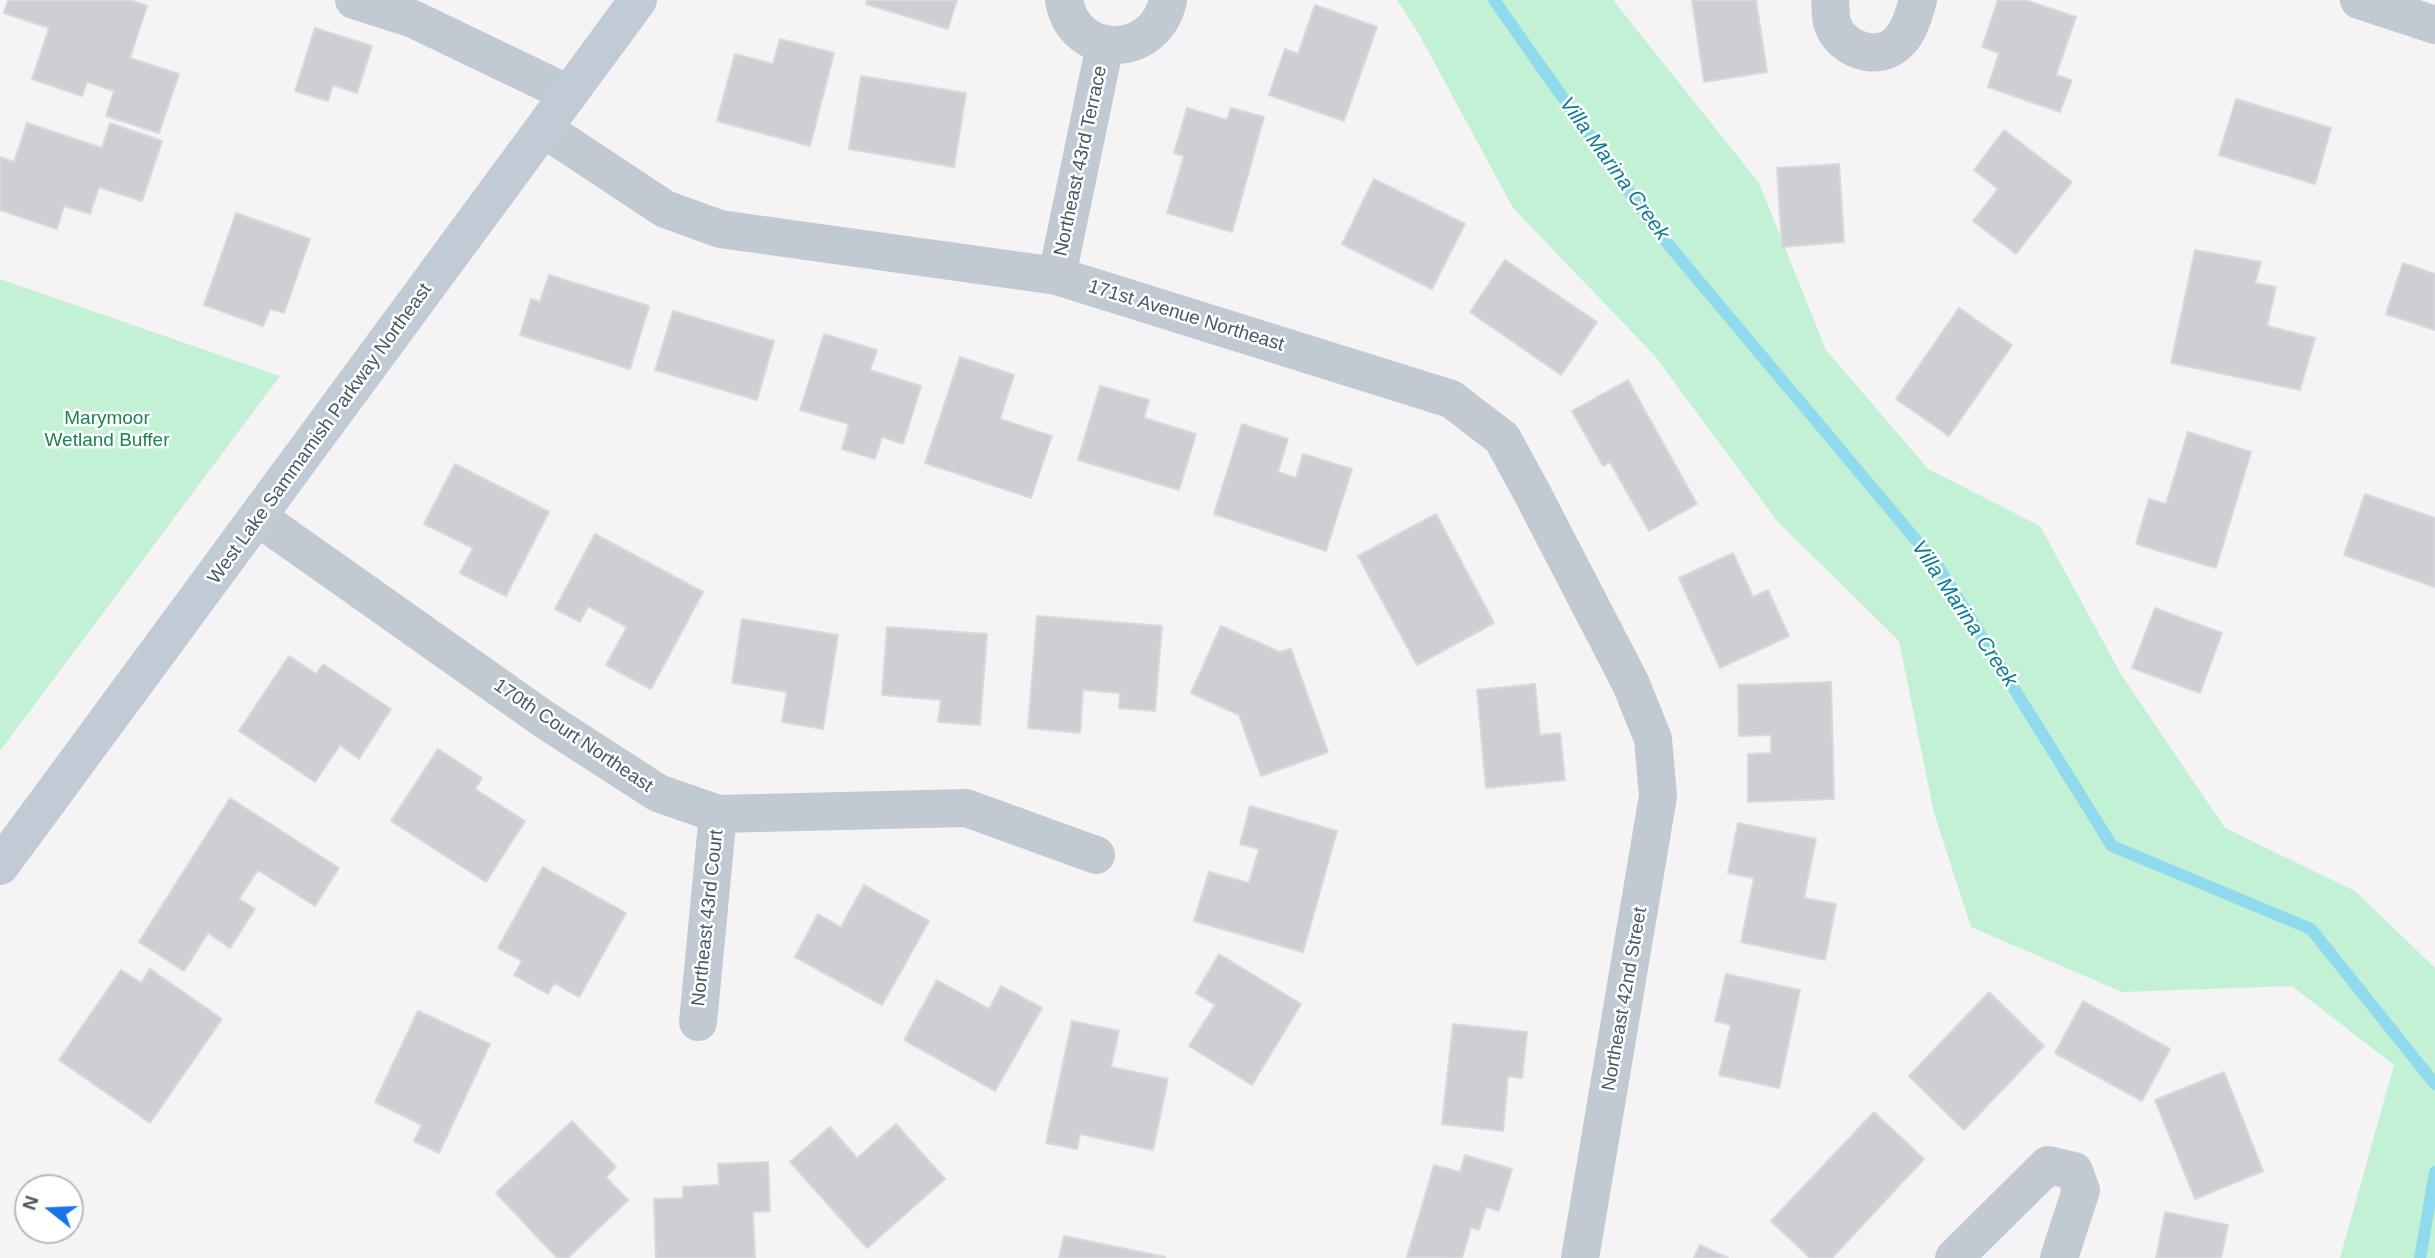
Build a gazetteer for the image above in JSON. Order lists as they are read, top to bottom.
{
  "streets": {
    "main road": ["West Lake Sammamish Parkway Northeast"],
    "street": [
      "Northeast 43rd Terrace",
      "171st Avenue Northeast",
      "170th Court Northeast",
      "Northeast 43rd Court",
      "Northeast 42nd Street"
    ]
  },
  "crossings": [
    ["Northeast 43rd Terrace", "171st Avenue Northeast"],
    ["171st Avenue Northeast", "West Lake Sammamish Parkway Northeast"],
    ["171st Avenue Northeast", "Northeast 42nd Street"],
    ["West Lake Sammamish Parkway Northeast", "170th Court Northeast"],
    ["170th Court Northeast", "Northeast 43rd Court"]
  ],
  "water": ["Villa Marina Creek"],
  "parks": ["Marymoor Wetland Buffer"],
  "north": "left"
}
